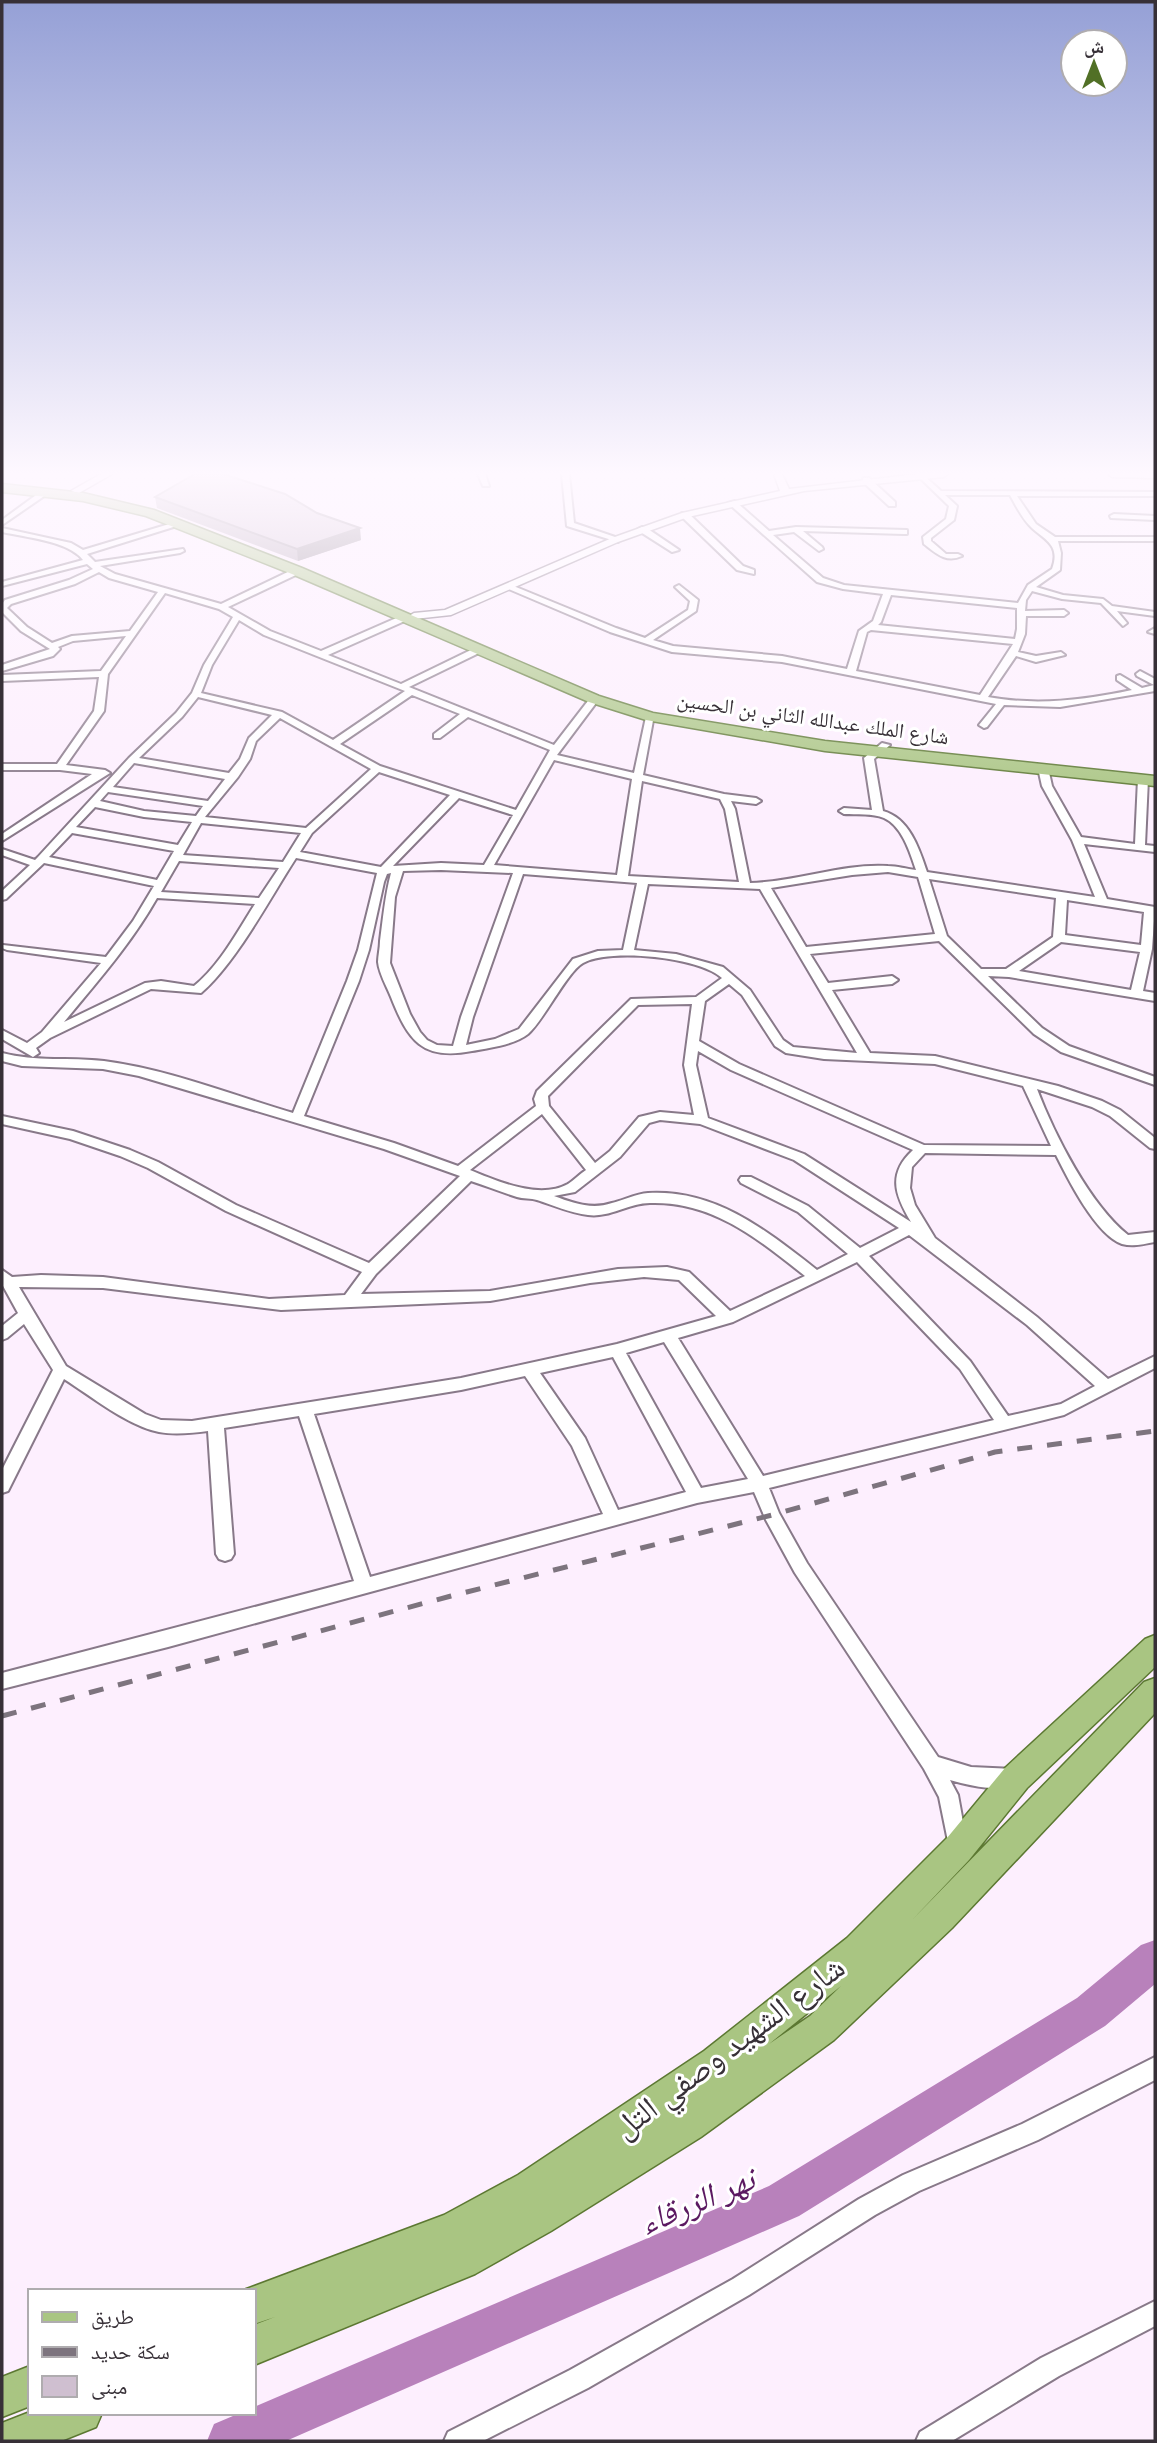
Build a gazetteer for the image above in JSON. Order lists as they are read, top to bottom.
{
  "streets": {
    "main road": ["شارع الملك عبدالله الثاني بن الحسين", "شارع الشهيد وصفي التل"]
  },
  "water": ["نهر الزرقاء"],
  "legend": ["طريق", "سكة حديد", "مبنى"],
  "north": "top"
}
